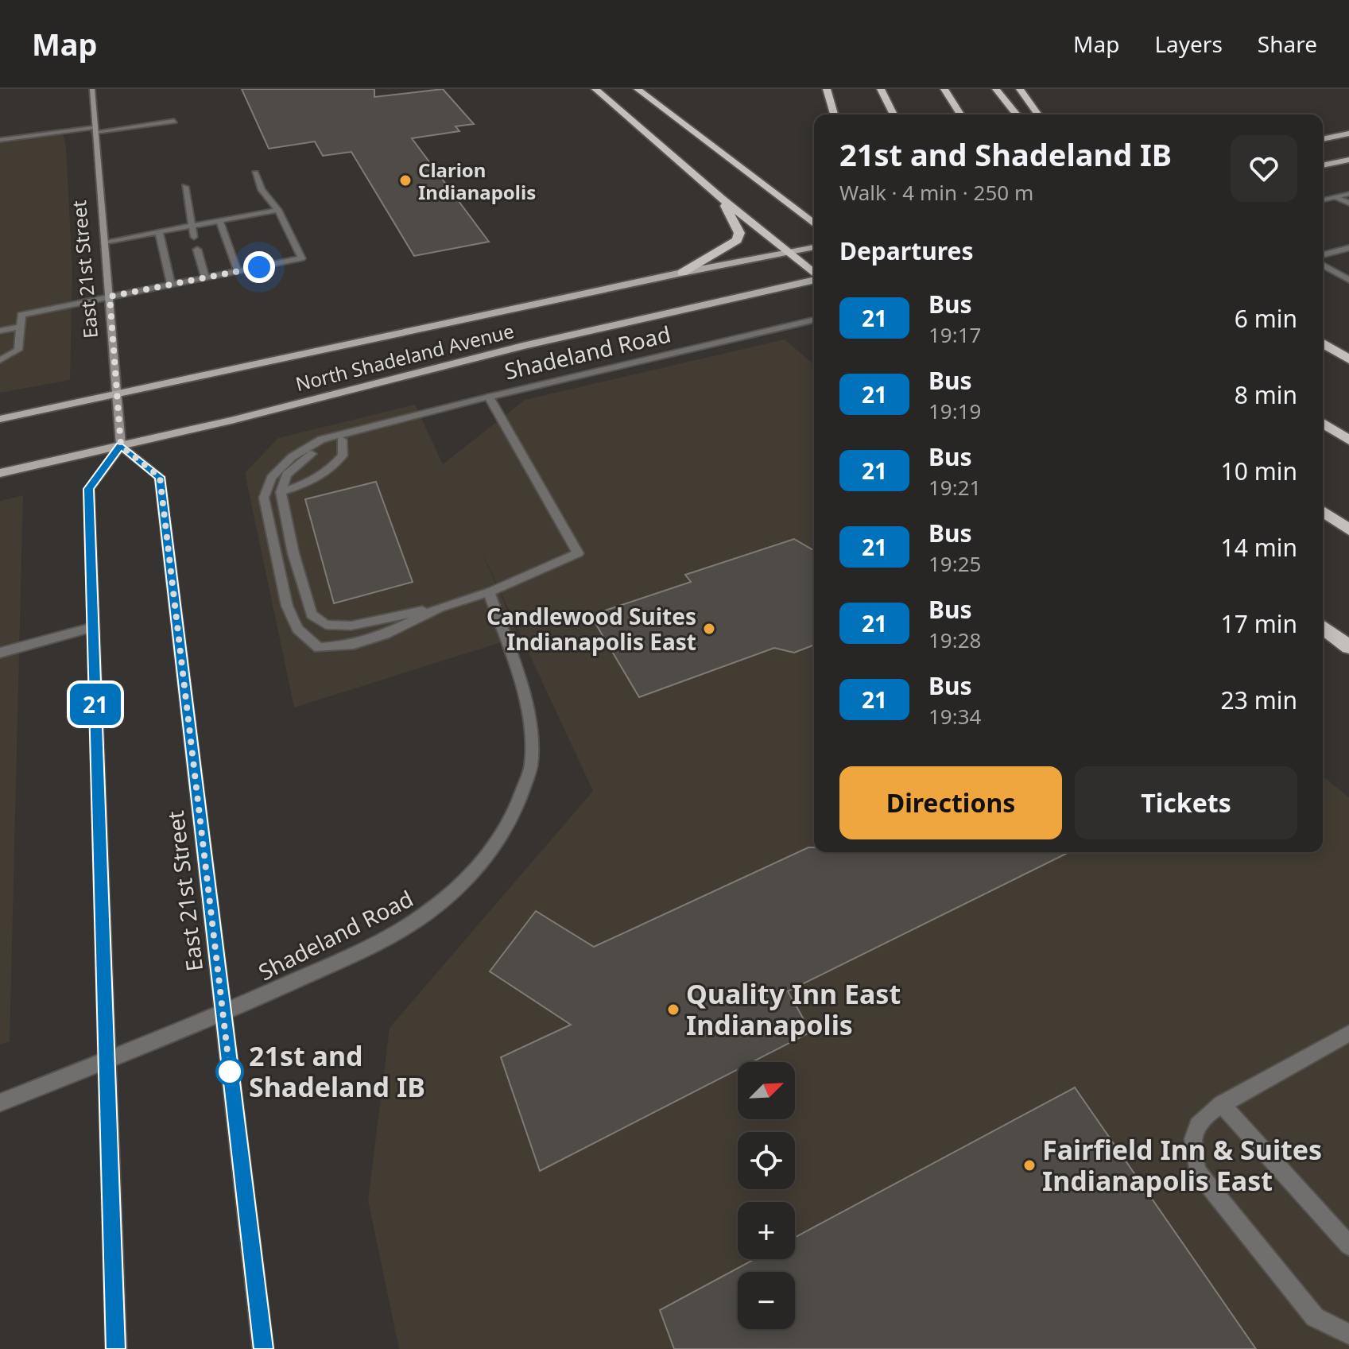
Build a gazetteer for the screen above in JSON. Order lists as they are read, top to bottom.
{
  "streets": {
    "main road": ["East 21st Street", "North Shadeland Avenue"],
    "street": ["Shadeland Road"]
  },
  "crossings": [
    ["East 21st Street", "Shadeland Road"],
    ["East 21st Street", "North Shadeland Avenue"]
  ],
  "places": [
    "Clarion Indianapolis",
    "Candlewood Suites Indianapolis East",
    "Quality Inn East Indianapolis",
    "21st and Shadeland IB",
    "Fairfield Inn & Suites Indianapolis East"
  ],
  "lines": ["bus line 21"],
  "north": "top right",
  "page": {
    "header": "Map",
    "nav": ["Map", "Layers", "Share"],
    "on_map": "21",
    "heading": [
      ["21st and Shadeland IB", "Walk · 4 min · 250 m"],
      "Departures"
    ],
    "list": [
      {
        "mark": "21",
        "name": "Bus",
        "note": "19:17",
        "value": "6 min"
      },
      {
        "mark": "21",
        "name": "Bus",
        "note": "19:19",
        "value": "8 min"
      },
      {
        "mark": "21",
        "name": "Bus",
        "note": "19:21",
        "value": "10 min"
      },
      {
        "mark": "21",
        "name": "Bus",
        "note": "19:25",
        "value": "14 min"
      },
      {
        "mark": "21",
        "name": "Bus",
        "note": "19:28",
        "value": "17 min"
      },
      {
        "mark": "21",
        "name": "Bus",
        "note": "19:34",
        "value": "23 min"
      }
    ],
    "buttons": ["Directions", "Tickets"],
    "map_buttons": ["+", "−"]
  }
}
